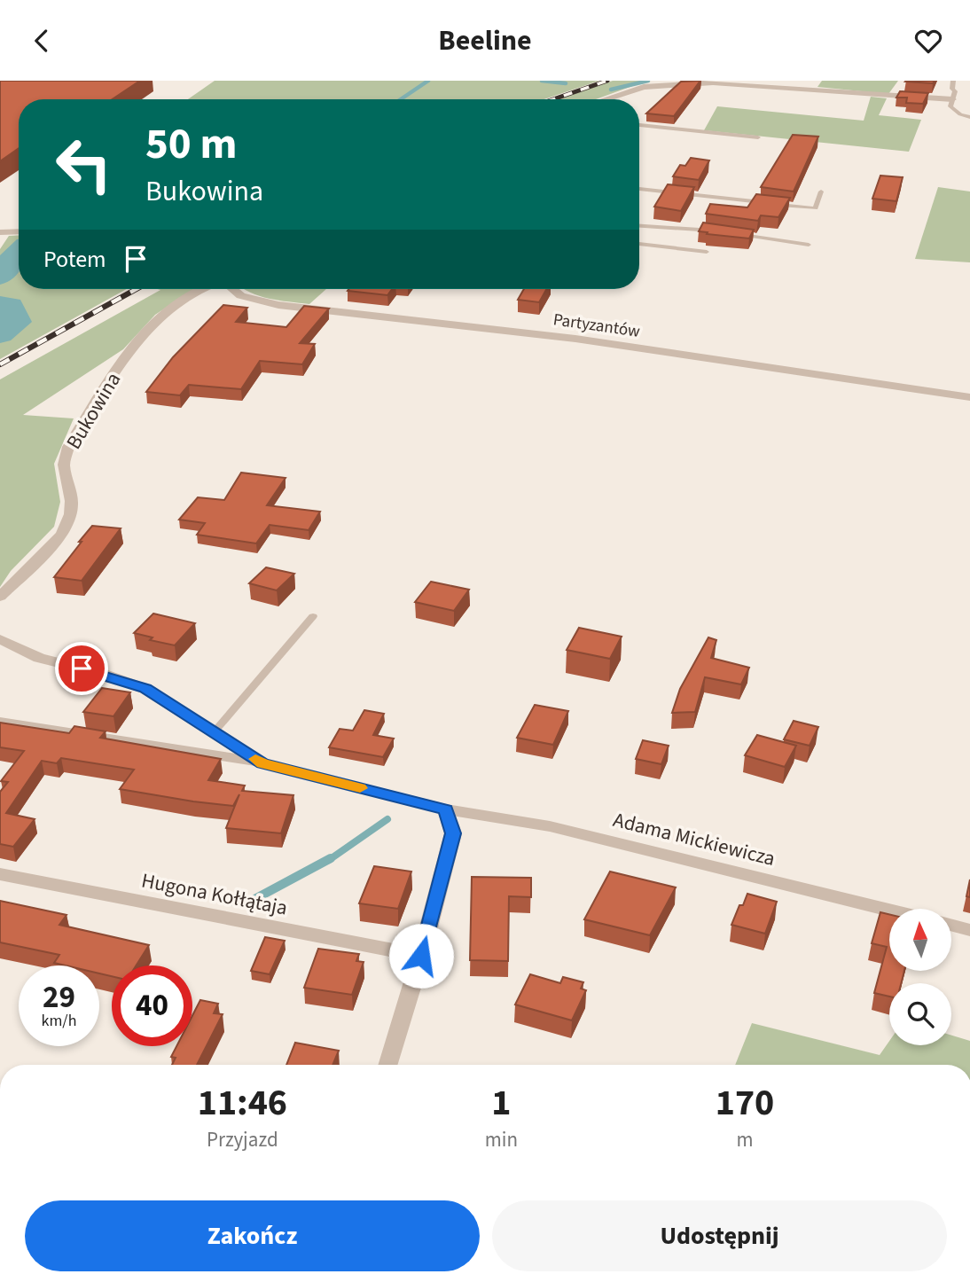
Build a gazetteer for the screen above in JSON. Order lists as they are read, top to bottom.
{
  "streets": {
    "street": [
      "Partyzantów",
      "Bukowina",
      "Adama Mickiewicza",
      "Hugona Kołłątaja"
    ]
  },
  "north": "top",
  "page": {
    "header": "Beeline",
    "turn": ["50 m", "Bukowina"],
    "then": "Potem",
    "speed": "29 km/h",
    "limit": "40",
    "eta": [
      "11:46",
      "Przyjazd",
      "1",
      "min",
      "170",
      "m"
    ],
    "buttons": ["Zakończ", "Udostępnij"]
  }
}
